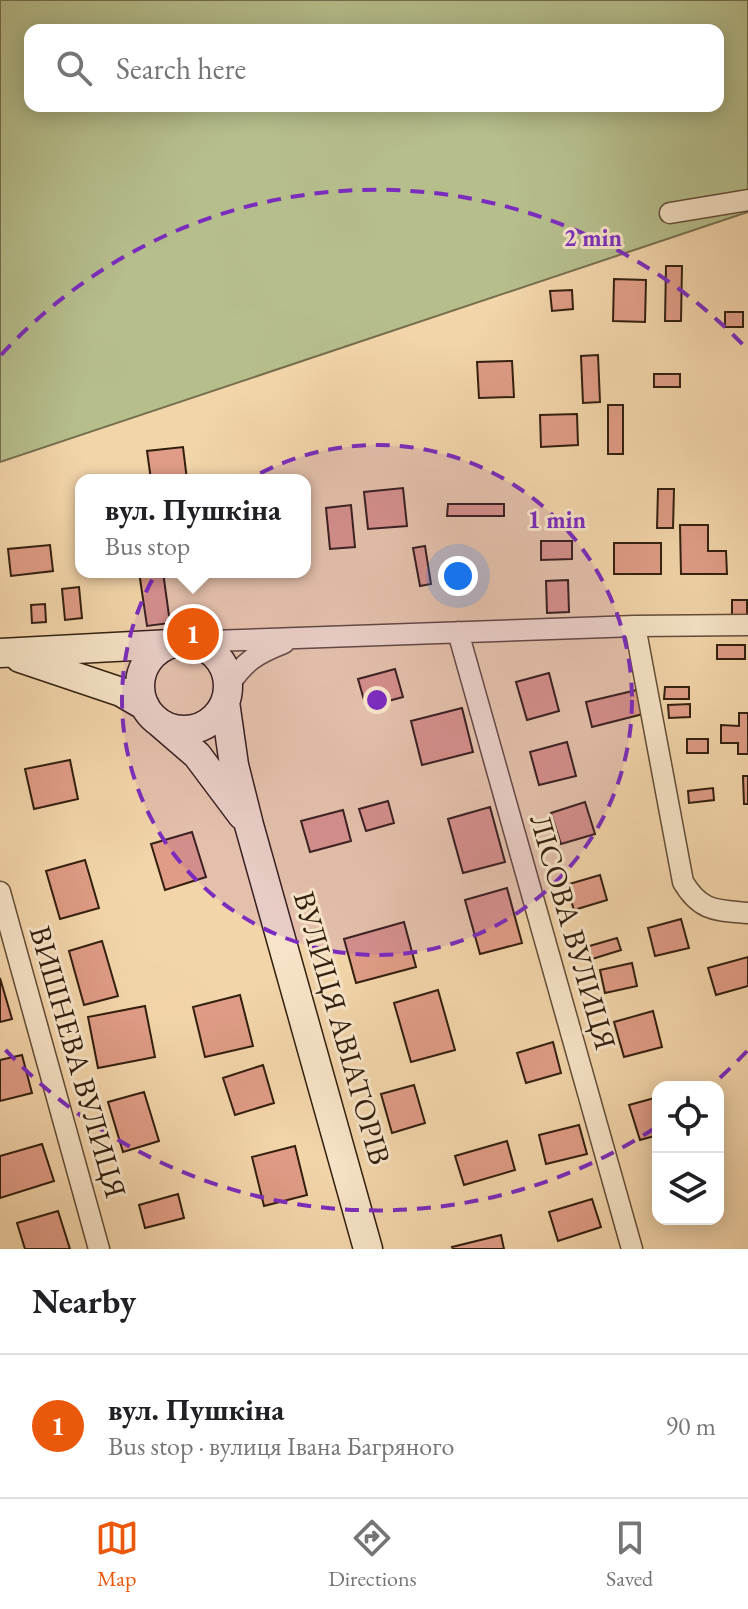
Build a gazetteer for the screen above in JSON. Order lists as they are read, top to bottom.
{
  "streets": {
    "main road": ["ВУЛИЦЯ АВІАТОРІВ"],
    "street": ["ЛІСОВА ВУЛИЦЯ", "ВИШНЕВА ВУЛИЦЯ"]
  },
  "page": {
    "search": "Search here",
    "popup": ["вул. Пушкіна", "Bus stop"],
    "pins": "1",
    "heading": "Nearby",
    "list": [
      {
        "mark": "1",
        "name": "вул. Пушкіна",
        "note": "Bus stop · вулиця Івана Багряного",
        "value": "90 m"
      }
    ],
    "nav": ["Map", "Directions", "Saved"]
  },
  "rings": ["2 min", "1 min"]
}
